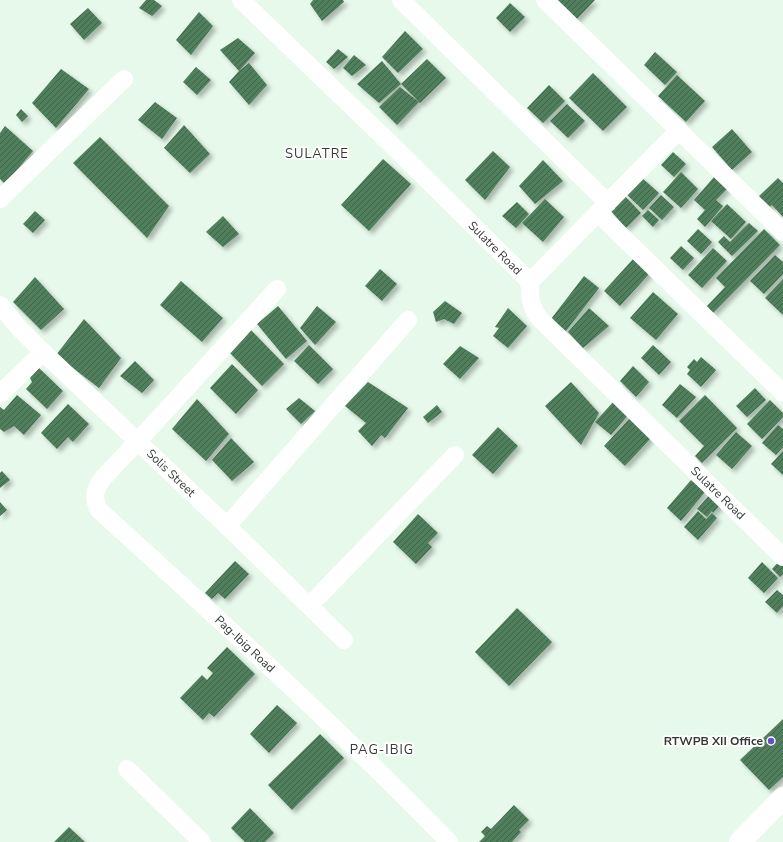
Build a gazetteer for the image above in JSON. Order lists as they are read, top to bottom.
{
  "streets": {
    "street": ["Sulatre Road", "Solis Street", "Pag-Ibig Road"]
  },
  "crossings": [
    ["Solis Street", "Pag-Ibig Road"]
  ],
  "districts": ["SULATRE", "PAG-IBIG"],
  "places": ["RTWPB XII Office"]
}
